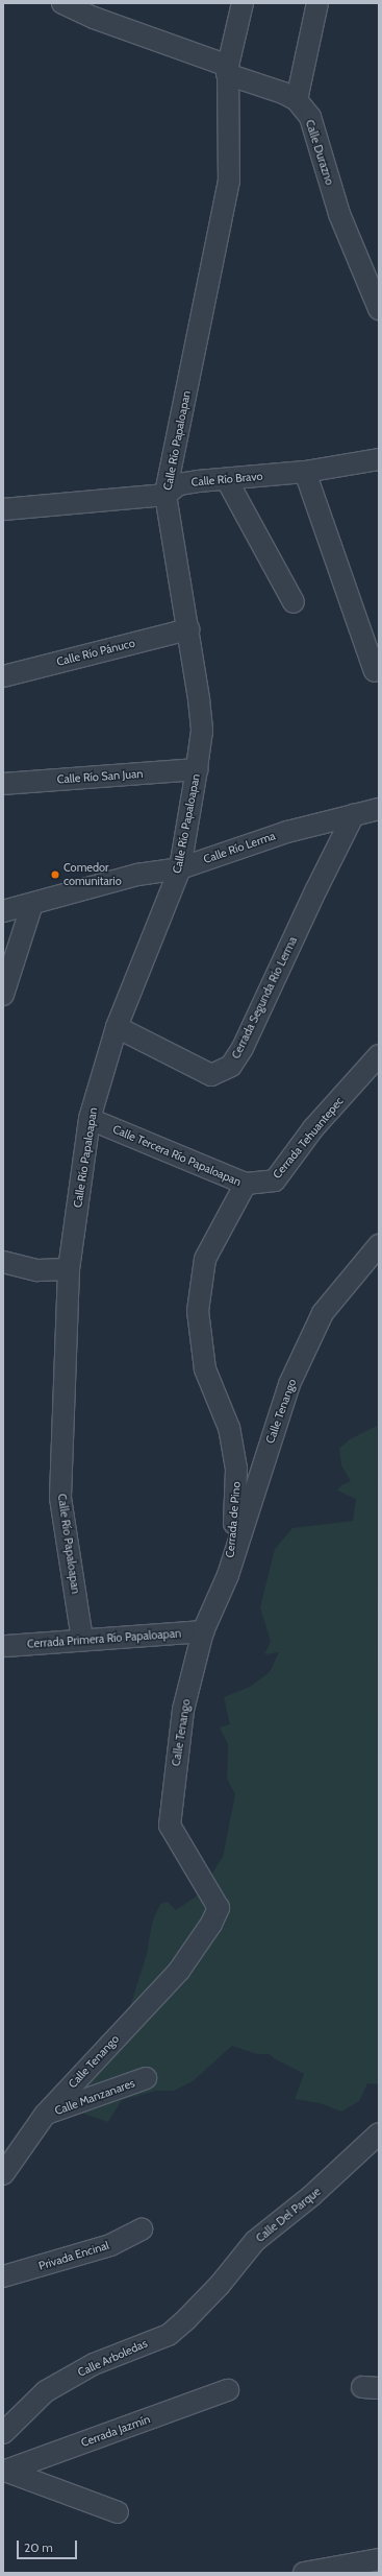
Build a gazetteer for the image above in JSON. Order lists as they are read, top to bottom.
{
  "streets": {
    "street": [
      "Calle Durazno",
      "Calle Río Papaloapan",
      "Calle Río Bravo",
      "Calle Río Pánuco",
      "Calle Río San Juan",
      "Calle Río Lerma",
      "Cerrada Segunda Río Lerma",
      "Cerrada Tehuantepec",
      "Calle Tercera Río Papaloapan",
      "Calle Tenango",
      "Cerrada de Pino",
      "Cerrada Primera Río Papaloapan",
      "Calle Manzanares",
      "Calle Del Parque",
      "Privada Encinal",
      "Calle Arboledas",
      "Cerrada Jazmín"
    ]
  },
  "crossings": [
    ["Calle Durazno", "Calle Río Papaloapan"],
    ["Calle Río Papaloapan", "Calle Río Bravo"],
    ["Calle Río Papaloapan", "Calle Río Pánuco"],
    ["Calle Río Papaloapan", "Calle Río San Juan"],
    ["Calle Río Papaloapan", "Calle Río Lerma"],
    ["Calle Río Papaloapan", "Cerrada Segunda Río Lerma"],
    ["Calle Río Papaloapan", "Calle Tercera Río Papaloapan"],
    ["Calle Río Papaloapan", "Cerrada Primera Río Papaloapan"],
    ["Calle Río Lerma", "Cerrada Segunda Río Lerma"],
    ["Cerrada Tehuantepec", "Calle Tercera Río Papaloapan"],
    ["Calle Tercera Río Papaloapan", "Cerrada de Pino"],
    ["Calle Tenango", "Cerrada de Pino"],
    ["Calle Tenango", "Cerrada Primera Río Papaloapan"],
    ["Calle Tenango", "Calle Manzanares"],
    ["Calle Del Parque", "Calle Arboledas"]
  ],
  "places": ["Comedor comunitario"],
  "scale_bar": "20 m"
}
